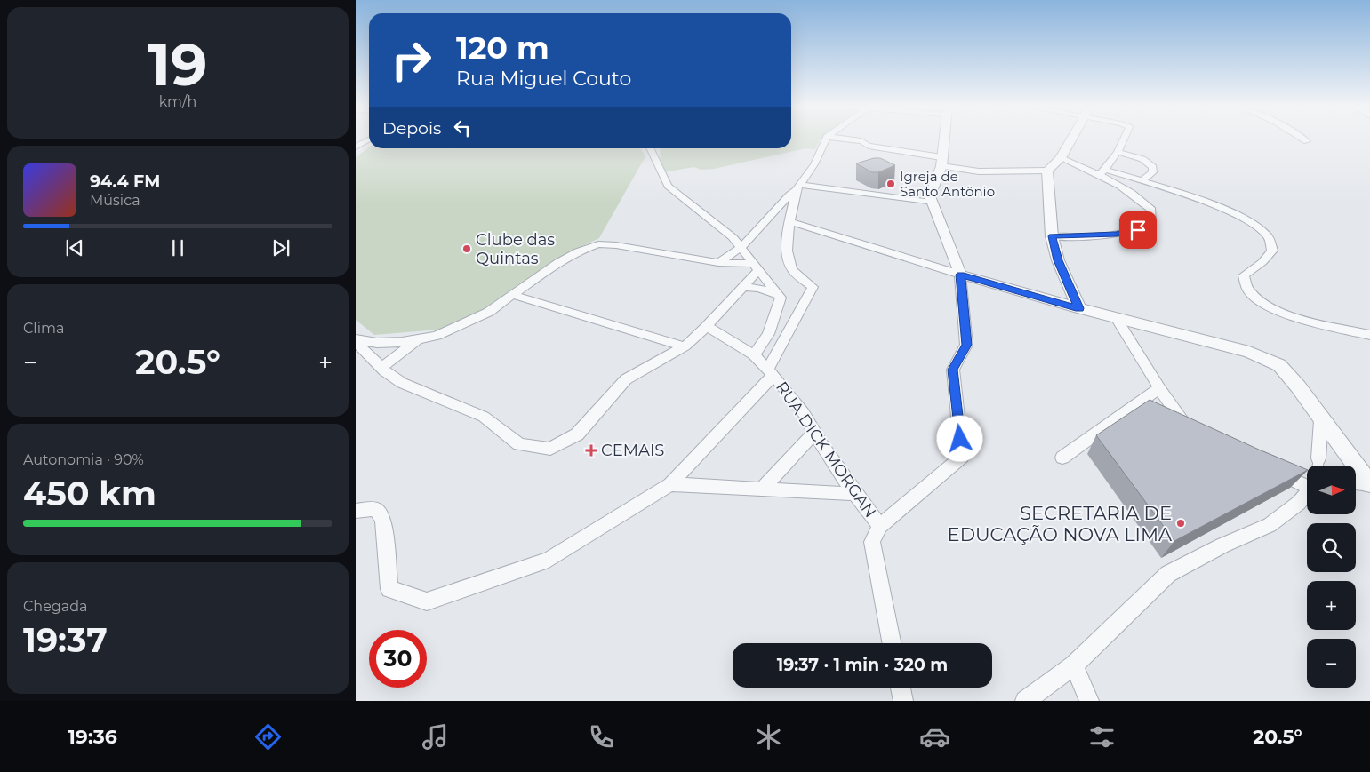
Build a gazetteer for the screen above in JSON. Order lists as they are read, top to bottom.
{
  "streets": {
    "street": ["RUA DICK MORGAN"]
  },
  "places": {
    "other": ["Igreja de Santo Antônio", "Clube das Quintas", "SECRETARIA DE EDUCAÇÃO NOVA LIMA"],
    "health": ["CEMAIS"]
  },
  "north": "right",
  "page": {
    "tile": [
      ["19", "km/h"],
      "Clima",
      ["Autonomia · 90%", "450 km"],
      ["Chegada", "19:37"]
    ],
    "turn": ["120 m", "Rua Miguel Couto"],
    "then": "Depois",
    "song": ["94.4 FM", "Música"],
    "heat": ["−", "20.5°", "+"],
    "map_buttons": ["+", "−"],
    "limit": "30",
    "trip": "19:37 · 1 min · 320 m",
    "tabs": ["19:36", "20.5°"]
  }
}
